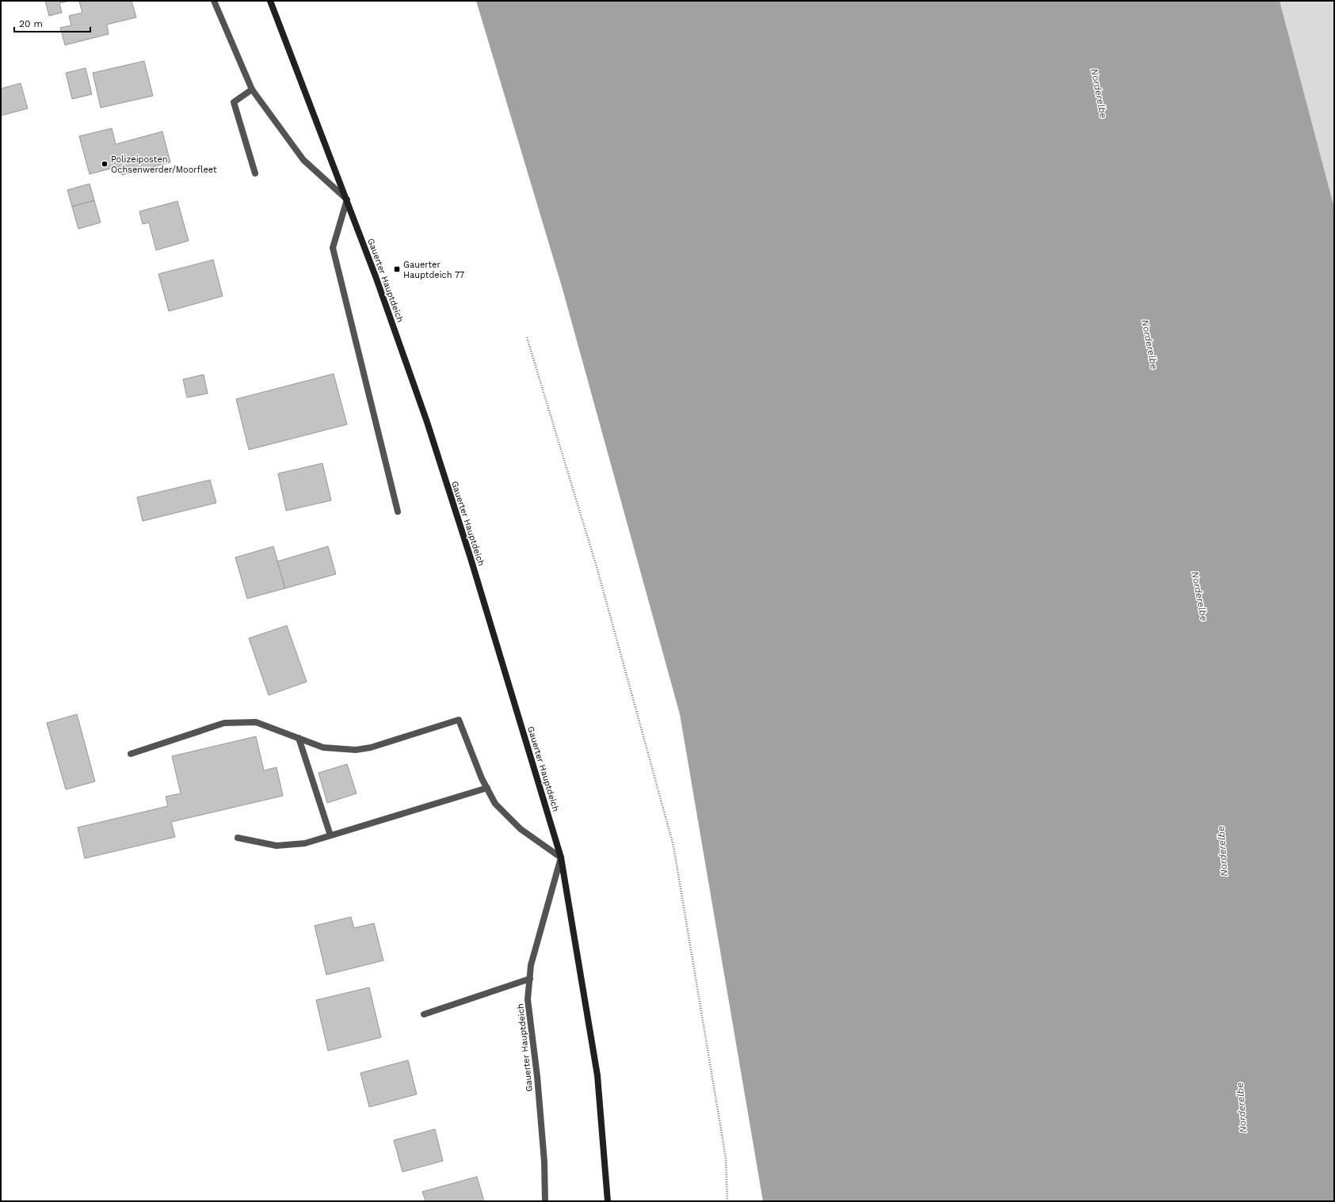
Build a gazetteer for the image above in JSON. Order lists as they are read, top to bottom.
{
  "streets": {
    "street": ["Gauerter Hauptdeich"]
  },
  "water": ["Norderelbe"],
  "places": {
    "other": ["Polizeiposten Ochsenwerder/Moorfleet"],
    "transit": ["Gauerter Hauptdeich 77"]
  },
  "scale_bar": "20 m"
}
